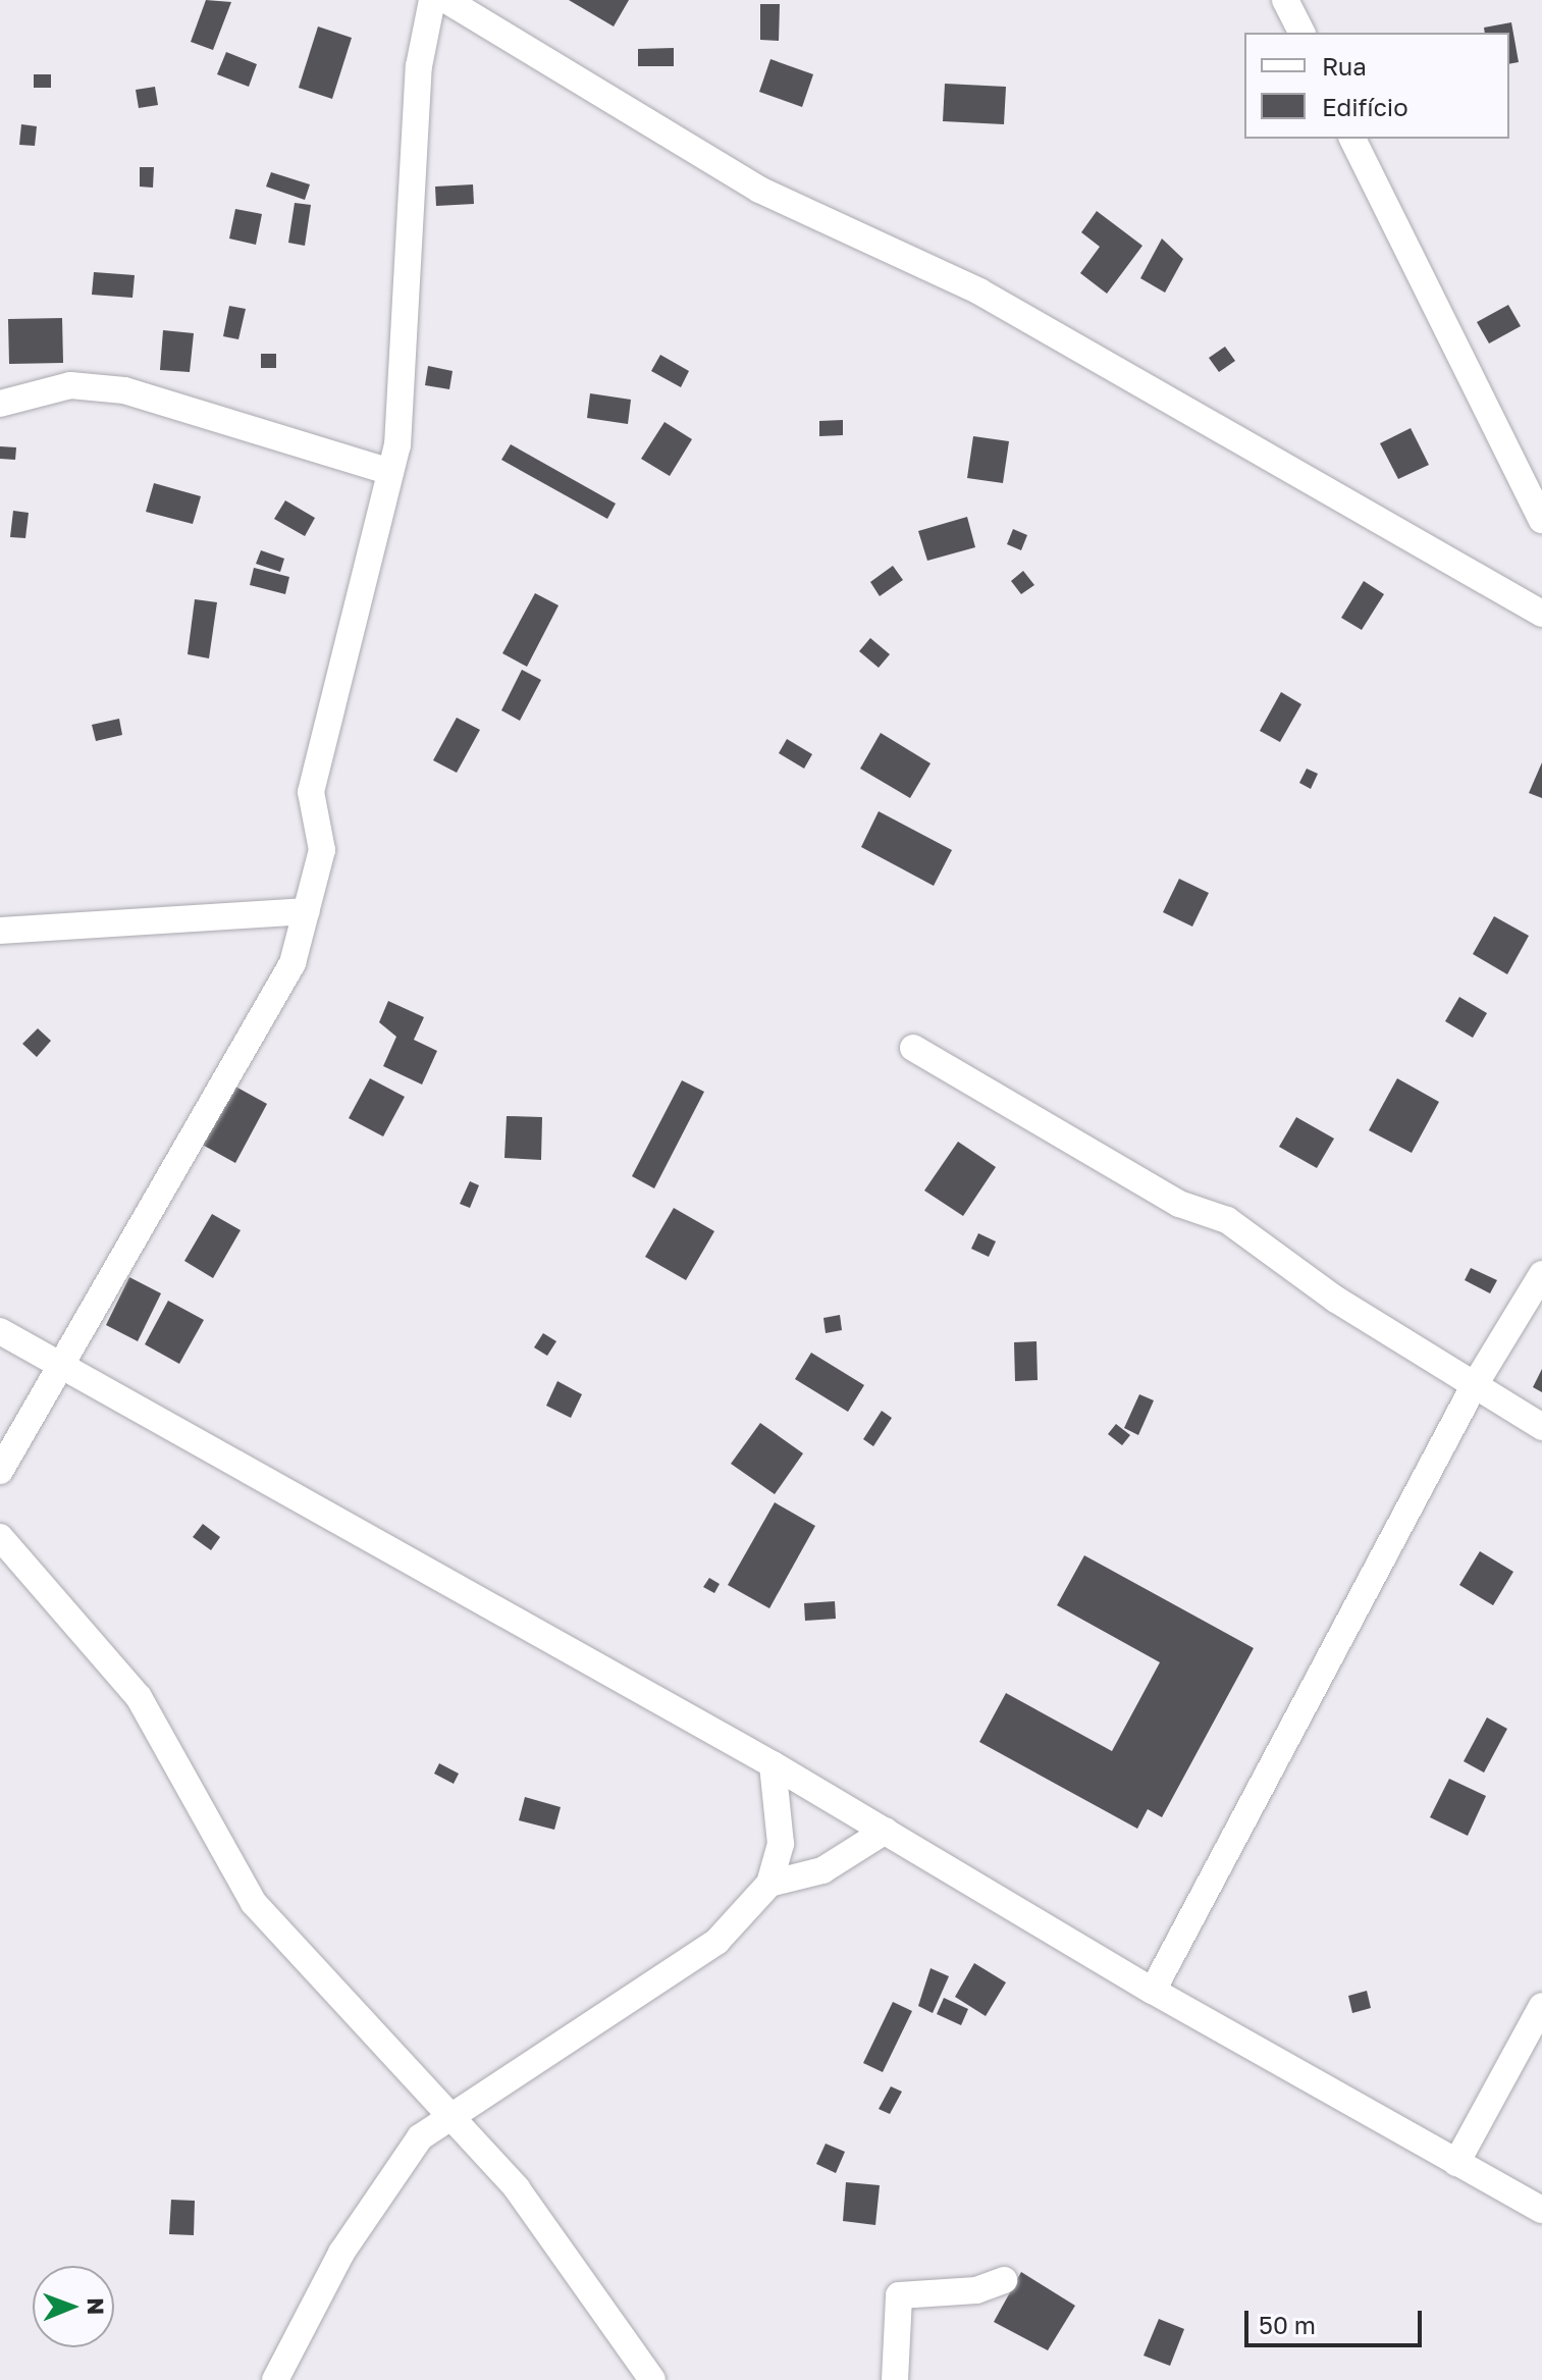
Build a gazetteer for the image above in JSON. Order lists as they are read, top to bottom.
{
  "legend": ["Rua", "Edifício"],
  "scale_bar": "50 m",
  "north": "right"
}
